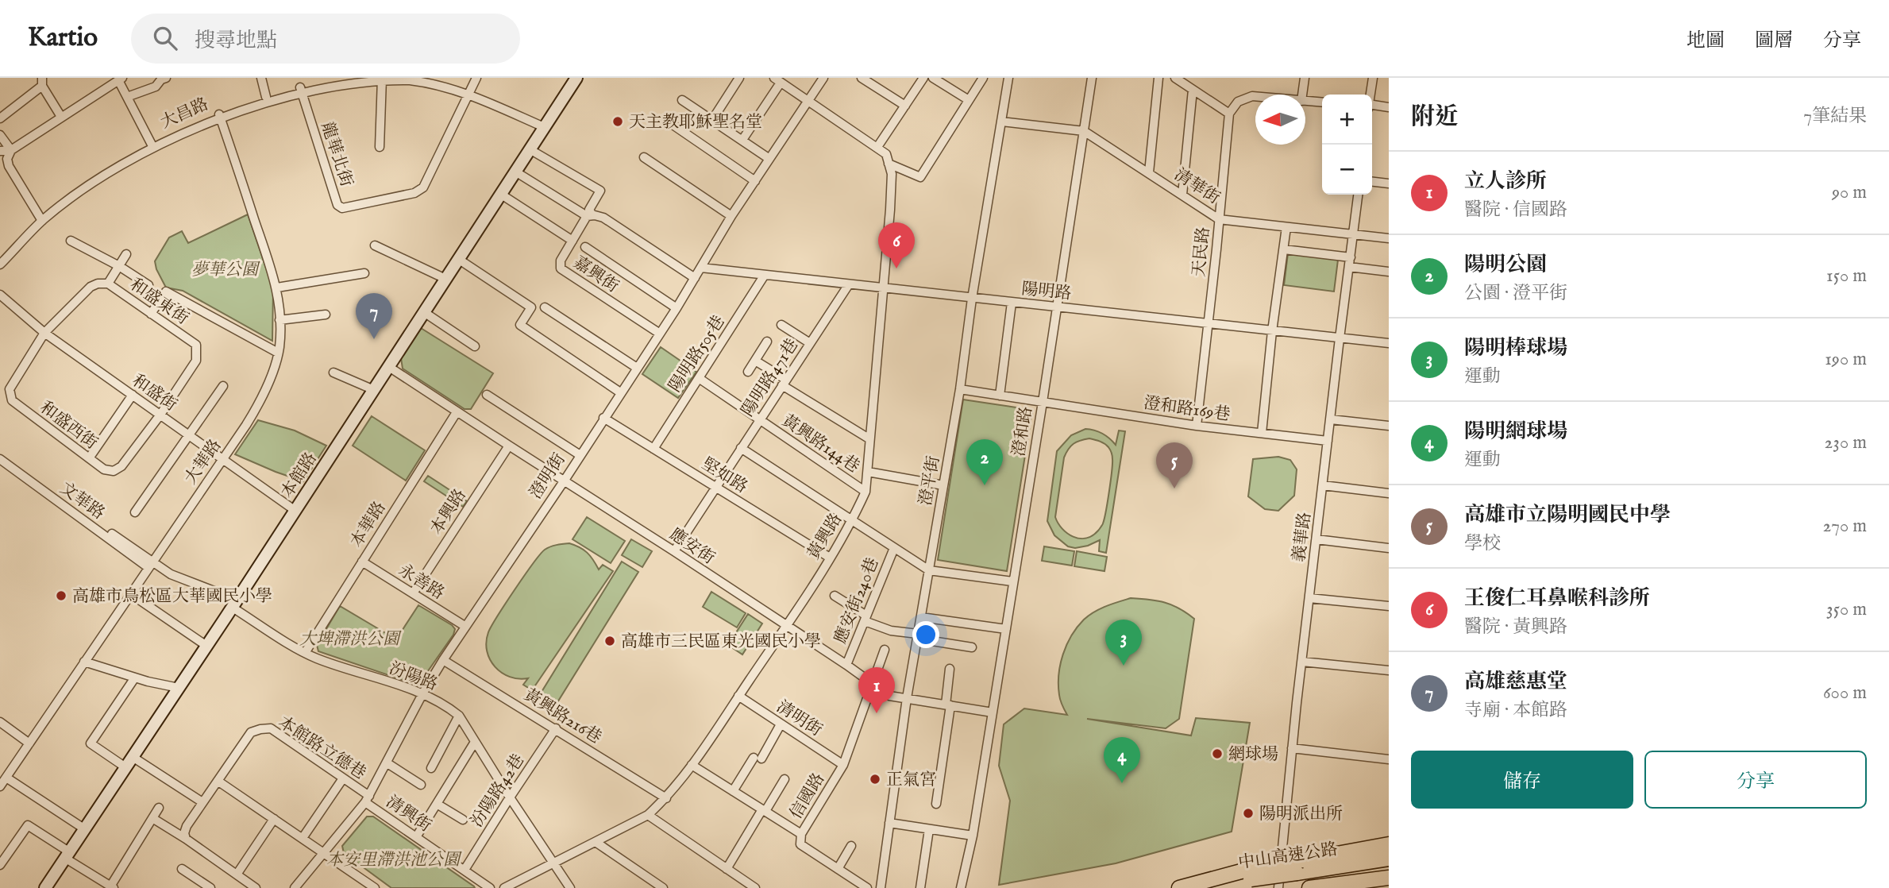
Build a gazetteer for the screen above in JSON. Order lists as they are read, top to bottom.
{
  "streets": {
    "highway": ["中山高速公路"],
    "street": [
      "大昌路",
      "龍華北街",
      "清華街",
      "天民路",
      "嘉興街",
      "陽明路",
      "和盛東街",
      "陽明路505巷",
      "陽明路471巷",
      "和盛街",
      "澄和路169巷",
      "和盛西街",
      "澄和路",
      "黃興路144巷",
      "大華路",
      "本館路",
      "堅如路",
      "澄明街",
      "澄平街",
      "文華路",
      "本興路",
      "本華路",
      "黃興路",
      "義華路",
      "應安街",
      "永善路",
      "應安街240巷",
      "汾陽路",
      "黃興路216巷",
      "清明街",
      "本館路立德巷",
      "汾陽路42巷",
      "信國路",
      "清興街"
    ]
  },
  "crossings": [
    ["大昌路", "龍華北街"],
    ["大昌路", "大華路"],
    ["大昌路", "本館路"],
    ["清華街", "天民路"],
    ["清華街", "澄和路"],
    ["清華街", "澄平街"],
    ["清華街", "義華路"],
    ["天民路", "陽明路"],
    ["天民路", "澄和路169巷"],
    ["嘉興街", "本館路"],
    ["嘉興街", "澄明街"],
    ["陽明路", "陽明路505巷"],
    ["陽明路", "陽明路471巷"],
    ["陽明路", "澄和路"],
    ["陽明路", "澄明街"],
    ["陽明路", "澄平街"],
    ["陽明路", "黃興路"],
    ["陽明路", "義華路"],
    ["和盛東街", "和盛街"],
    ["和盛東街", "和盛西街"],
    ["陽明路505巷", "黃興路144巷"],
    ["陽明路505巷", "堅如路"],
    ["陽明路471巷", "黃興路144巷"],
    ["陽明路471巷", "堅如路"],
    ["陽明路471巷", "應安街"],
    ["和盛街", "和盛西街"],
    ["和盛街", "大華路"],
    ["和盛街", "本館路"],
    ["澄和路169巷", "澄和路"],
    ["澄和路169巷", "澄平街"],
    ["澄和路169巷", "義華路"],
    ["澄和路", "應安街"],
    ["黃興路144巷", "黃興路"],
    ["大華路", "文華路"],
    ["大華路", "汾陽路"],
    ["本館路", "應安街"],
    ["本館路", "汾陽路"],
    ["堅如路", "澄明街"],
    ["堅如路", "黃興路"],
    ["澄明街", "黃興路"],
    ["澄明街", "應安街"],
    ["澄明街", "永善路"],
    ["澄明街", "汾陽路"],
    ["澄明街", "黃興路216巷"],
    ["澄明街", "本館路立德巷"],
    ["澄明街", "清興街"],
    ["澄平街", "應安街"],
    ["文華路", "汾陽路"],
    ["本興路", "應安街"],
    ["本興路", "永善路"],
    ["本華路", "應安街"],
    ["本華路", "永善路"],
    ["本華路", "汾陽路"],
    ["黃興路", "應安街"],
    ["黃興路", "汾陽路"],
    ["黃興路", "黃興路216巷"],
    ["黃興路", "清明街"],
    ["黃興路", "信國路"],
    ["應安街", "應安街240巷"],
    ["應安街", "信國路"],
    ["汾陽路", "汾陽路42巷"],
    ["黃興路216巷", "汾陽路42巷"],
    ["清明街", "信國路"],
    ["本館路立德巷", "清興街"],
    ["汾陽路42巷", "清興街"]
  ],
  "parks": ["夢華公園", "大埤滯洪公園", "本安里滯洪池公園"],
  "places": [
    "天主教耶穌聖名堂",
    "高雄市鳥松區大華國民小學",
    "高雄市三民區東光國民小學",
    "網球場",
    "正氣宮",
    "陽明派出所"
  ],
  "north": "left",
  "page": {
    "header": "Kartio",
    "search": "搜尋地點",
    "nav": ["地圖", "圖層", "分享"],
    "heading": ["附近", "7筆結果"],
    "map_buttons": ["+", "−"],
    "list": [
      {
        "mark": "1",
        "name": "立人診所",
        "note": "醫院 · 信國路",
        "value": "90 m"
      },
      {
        "mark": "2",
        "name": "陽明公園",
        "note": "公園 · 澄平街",
        "value": "150 m"
      },
      {
        "mark": "3",
        "name": "陽明棒球場",
        "note": "運動",
        "value": "190 m"
      },
      {
        "mark": "4",
        "name": "陽明網球場",
        "note": "運動",
        "value": "230 m"
      },
      {
        "mark": "5",
        "name": "高雄市立陽明國民中學",
        "note": "學校",
        "value": "270 m"
      },
      {
        "mark": "6",
        "name": "王俊仁耳鼻喉科診所",
        "note": "醫院 · 黃興路",
        "value": "350 m"
      },
      {
        "mark": "7",
        "name": "高雄慈惠堂",
        "note": "寺廟 · 本館路",
        "value": "600 m"
      }
    ],
    "pins": [
      "6",
      "7",
      "2",
      "5",
      "3",
      "1",
      "4"
    ],
    "buttons": ["儲存", "分享"]
  }
}
